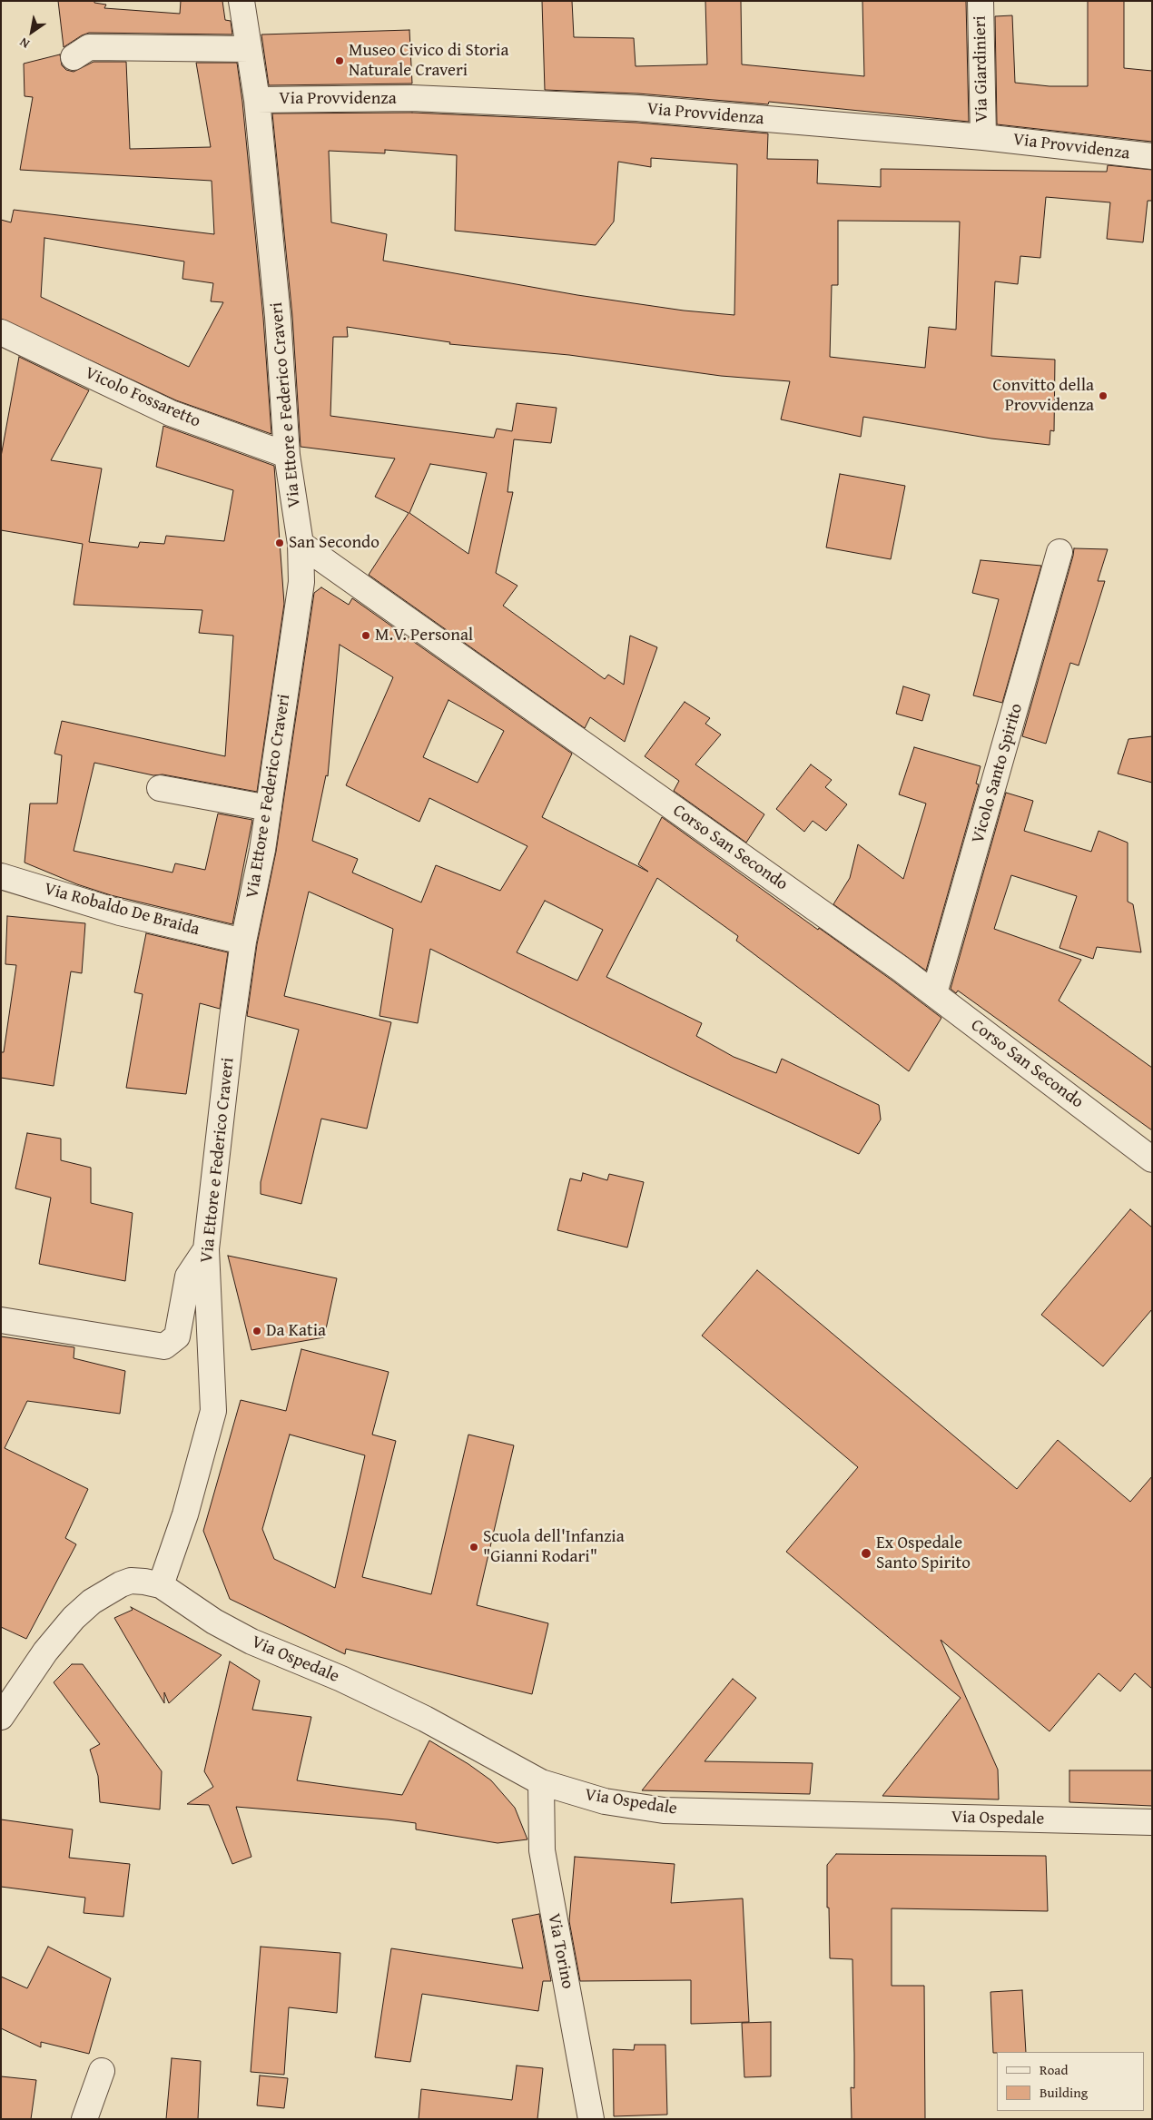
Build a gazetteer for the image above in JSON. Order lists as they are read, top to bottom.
{
  "streets": {
    "street": [
      "Via Giardinieri",
      "Via Provvidenza",
      "Vicolo Fossaretto",
      "Via Ettore e Federico Craveri",
      "Vicolo Santo Spirito",
      "Corso San Secondo",
      "Via Robaldo De Braida",
      "Via Ospedale",
      "Via Torino"
    ]
  },
  "crossings": [
    ["Via Giardinieri", "Via Provvidenza"],
    ["Via Provvidenza", "Via Ettore e Federico Craveri"],
    ["Vicolo Fossaretto", "Via Ettore e Federico Craveri"],
    ["Via Ettore e Federico Craveri", "Corso San Secondo"],
    ["Via Ettore e Federico Craveri", "Via Robaldo De Braida"],
    ["Via Ettore e Federico Craveri", "Via Ospedale"],
    ["Vicolo Santo Spirito", "Corso San Secondo"],
    ["Via Ospedale", "Via Torino"]
  ],
  "places": [
    "Museo Civico di Storia Naturale Craveri",
    "Convitto della Provvidenza",
    "San Secondo",
    "M.V. Personal",
    "Da Katia",
    "Scuola dell'Infanzia \"Gianni Rodari\"",
    "Ex Ospedale Santo Spirito"
  ],
  "legend": ["Road", "Building"],
  "north": "bottom left"
}
